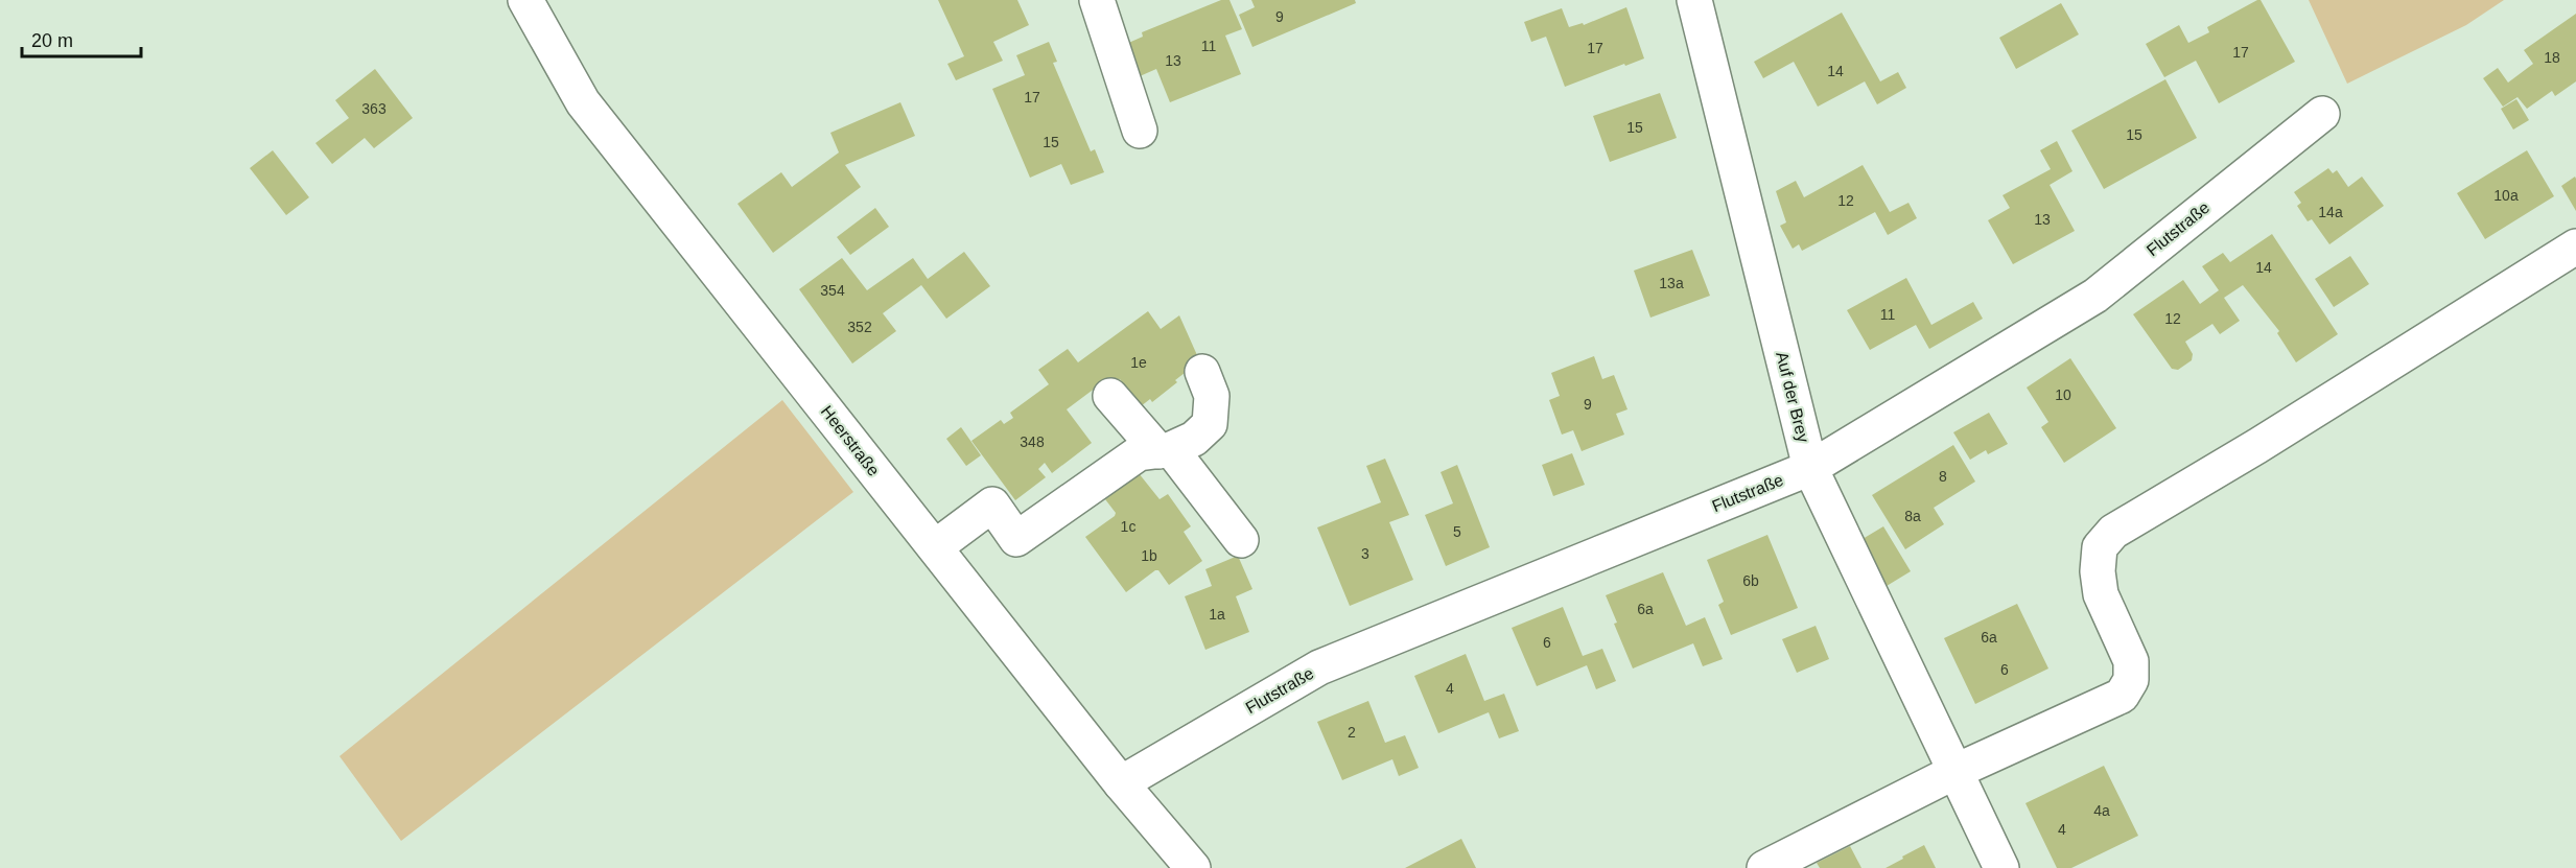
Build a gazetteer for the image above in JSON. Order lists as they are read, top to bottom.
{
  "streets": {
    "street": ["Flutstraße", "Auf der Brey", "Heerstraße"]
  },
  "crossings": [
    ["Flutstraße", "Auf der Brey"],
    ["Flutstraße", "Heerstraße"]
  ],
  "house_numbers": [
    "9",
    "11",
    "17",
    "17",
    "18",
    "13",
    "14",
    "17",
    "363",
    "15",
    "15",
    "15",
    "10a",
    "12",
    "14a",
    "13",
    "14",
    "13a",
    "354",
    "11",
    "12",
    "352",
    "1e",
    "10",
    "9",
    "348",
    "8",
    "8a",
    "1c",
    "5",
    "3",
    "1b",
    "6b",
    "6a",
    "1a",
    "6a",
    "6",
    "6",
    "4",
    "2",
    "4a",
    "4"
  ],
  "scale_bar": "20 m"
}
